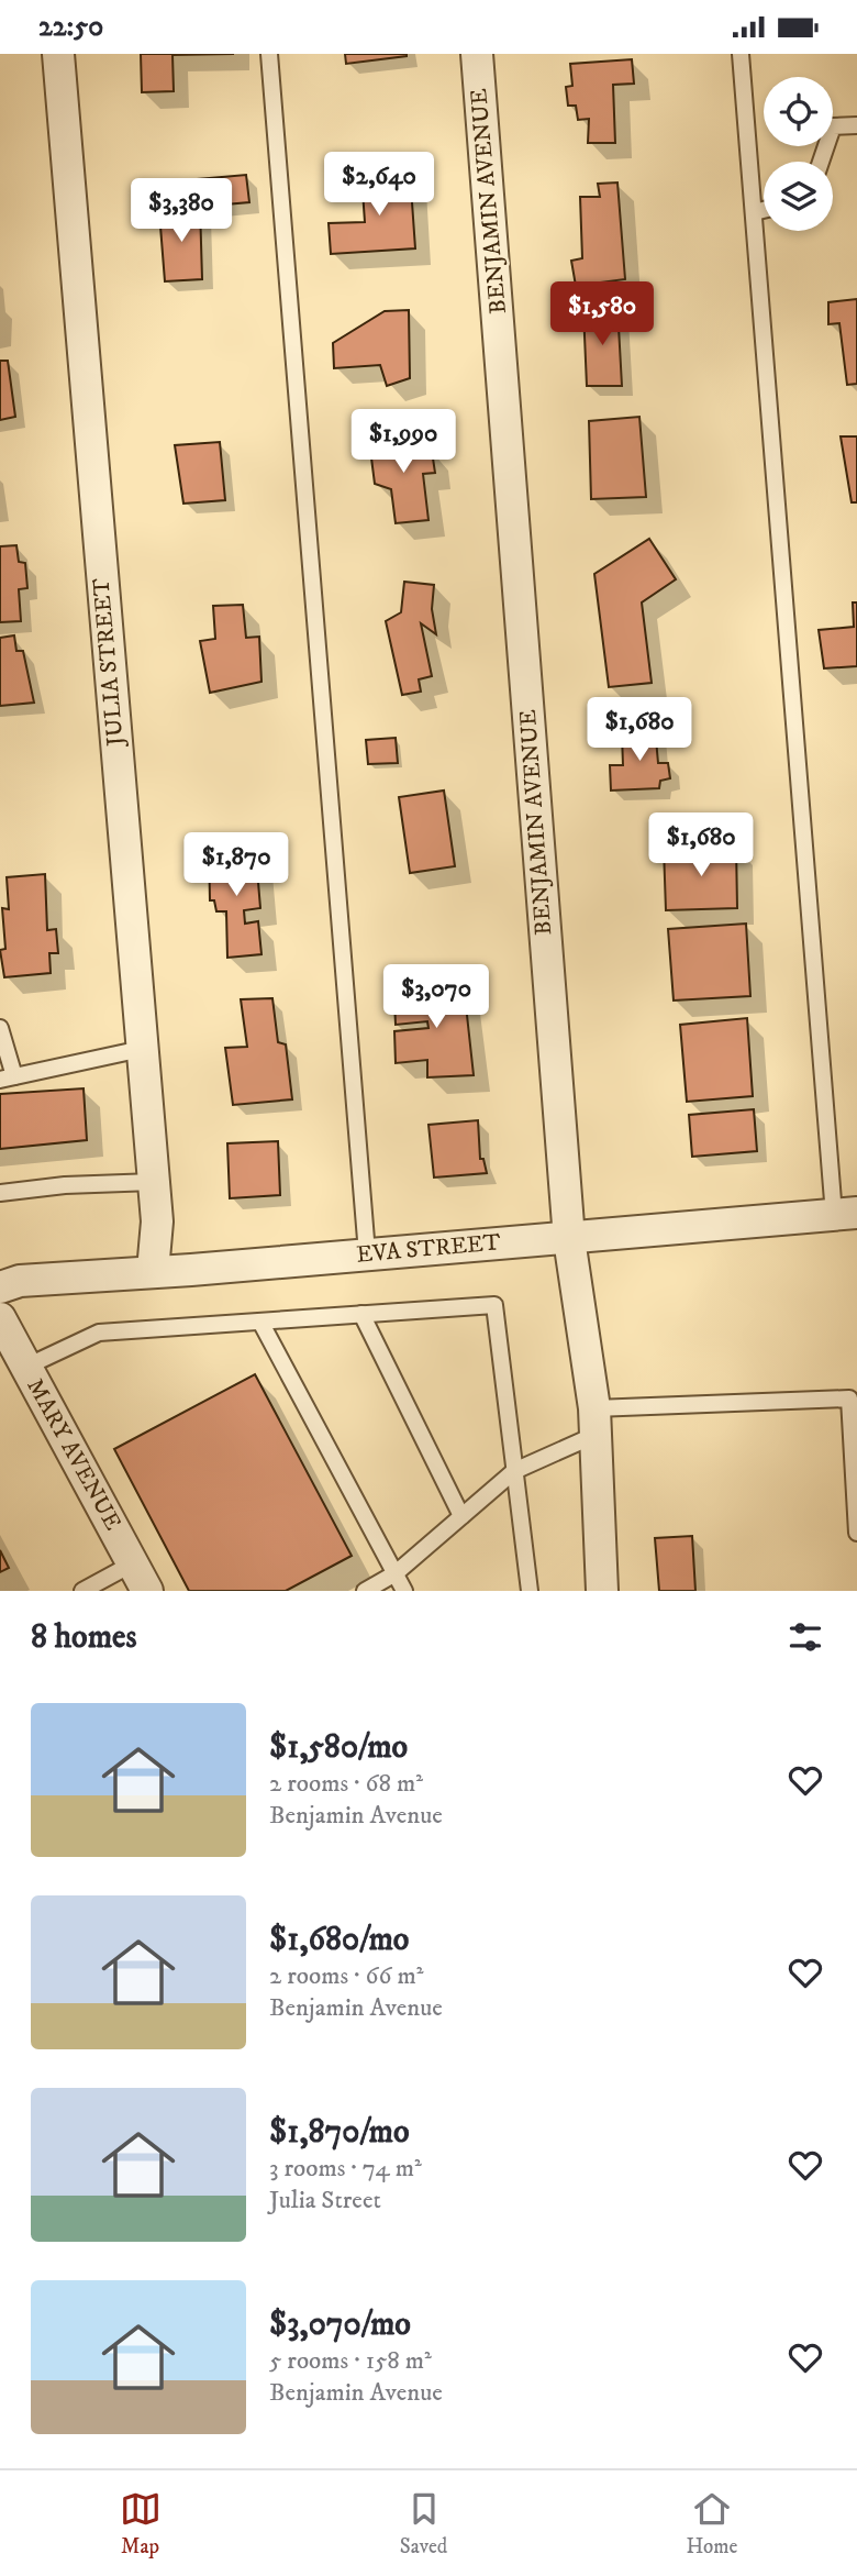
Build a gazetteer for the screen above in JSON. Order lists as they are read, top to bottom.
{
  "streets": {
    "street": [
      "BENJAMIN AVENUE",
      "JULIA STREET",
      "EVA STREET",
      "MARY AVENUE"
    ]
  },
  "crossings": [
    ["BENJAMIN AVENUE", "EVA STREET"],
    ["JULIA STREET", "EVA STREET"]
  ],
  "page": {
    "status": "22:50",
    "price": [
      "$2,640",
      "$3,380",
      "$1,580",
      "$1,990",
      "$1,680",
      "$1,680",
      "$1,870",
      "$3,070"
    ],
    "heading": "8 homes",
    "list": [
      {
        "name": "$1,580/mo",
        "note": "2 rooms · 68 m² · Benjamin Avenue"
      },
      {
        "name": "$1,680/mo",
        "note": "2 rooms · 66 m² · Benjamin Avenue"
      },
      {
        "name": "$1,870/mo",
        "note": "3 rooms · 74 m² · Julia Street"
      },
      {
        "name": "$3,070/mo",
        "note": "5 rooms · 158 m² · Benjamin Avenue"
      }
    ],
    "tabs": ["Map", "Saved", "Home"]
  }
}
